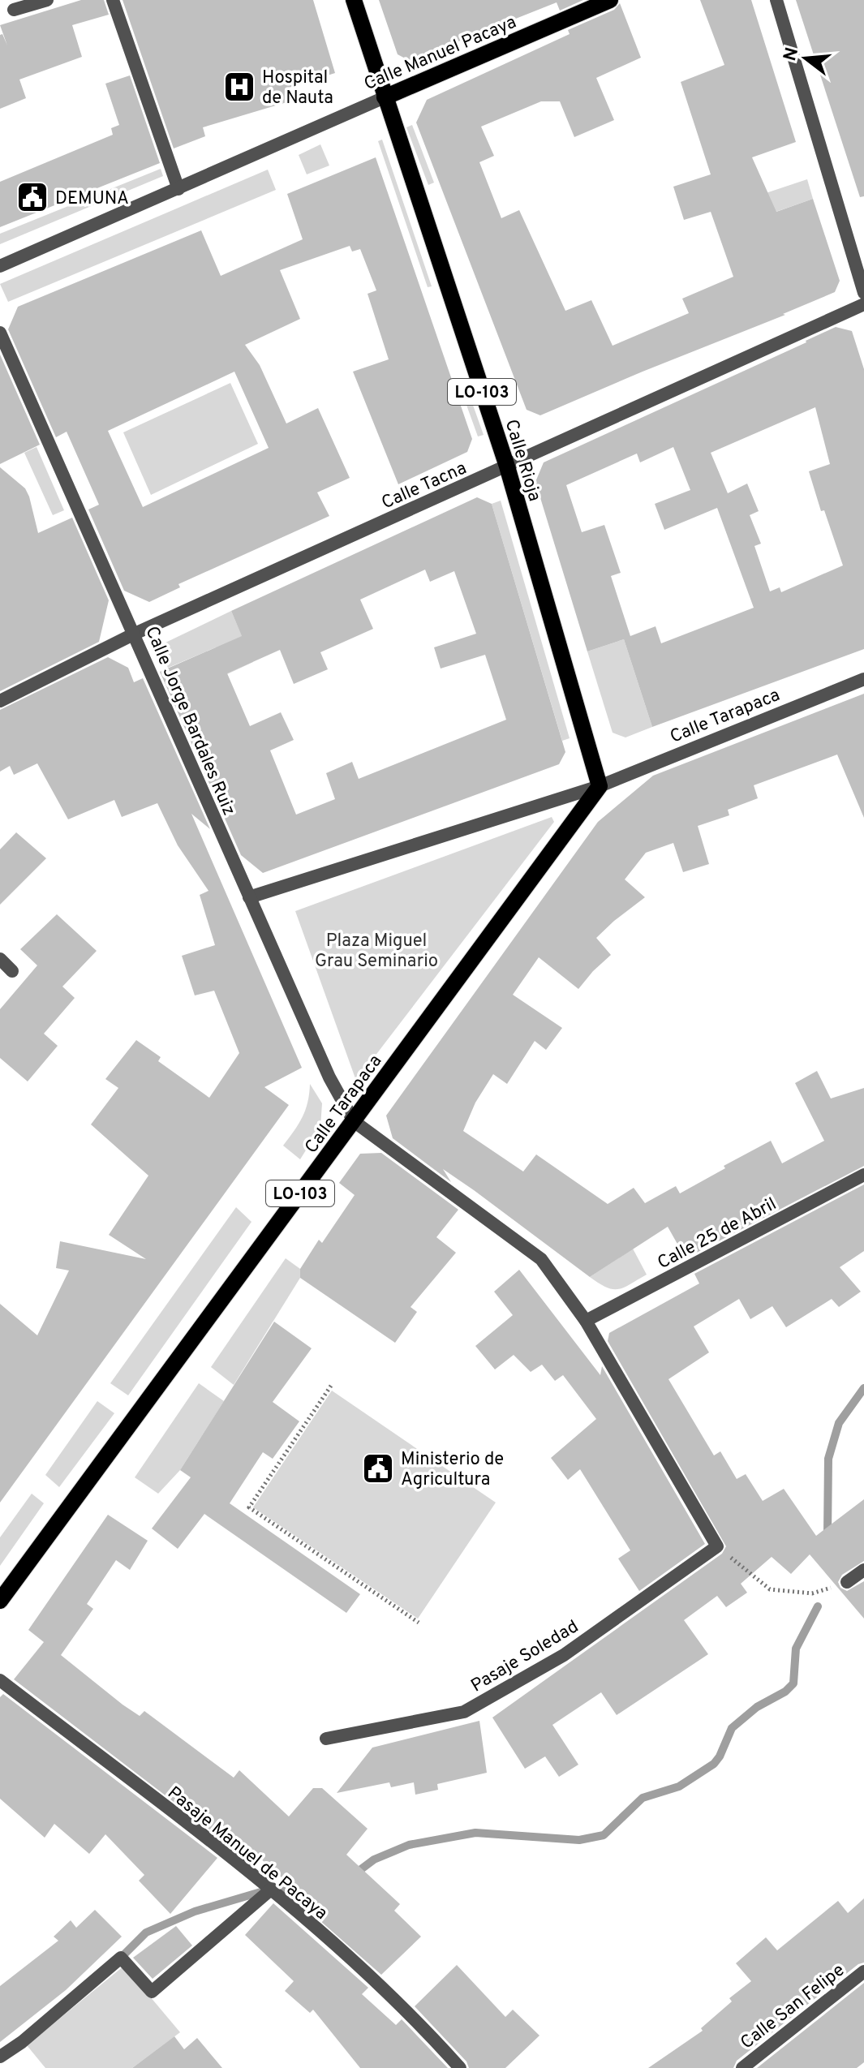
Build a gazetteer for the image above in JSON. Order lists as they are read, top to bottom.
{
  "streets": {
    "main road": [
      "Calle Manuel Pacaya",
      "LO-103",
      "Calle Rioja",
      "Calle Tarapaca"
    ],
    "street": [
      "Calle Tacna",
      "Calle Jorge Bardales Ruiz",
      "Calle 25 de Abril",
      "Pasaje Soledad",
      "Pasaje Manuel de Pacaya",
      "Calle San Felipe"
    ]
  },
  "crossings": [
    ["Calle Manuel Pacaya", "Calle Rioja"],
    ["Calle Rioja", "Calle Tacna"],
    ["Calle Rioja", "Calle Tarapaca"],
    ["Calle Tacna", "Calle Jorge Bardales Ruiz"],
    ["Calle Tarapaca", "Calle Jorge Bardales Ruiz"]
  ],
  "parks": ["Plaza Miguel Grau Seminario"],
  "places": {
    "hospital": ["Hospital de Nauta"],
    "public building": ["DEMUNA", "Ministerio de Agricultura"]
  },
  "north": "left"
}
